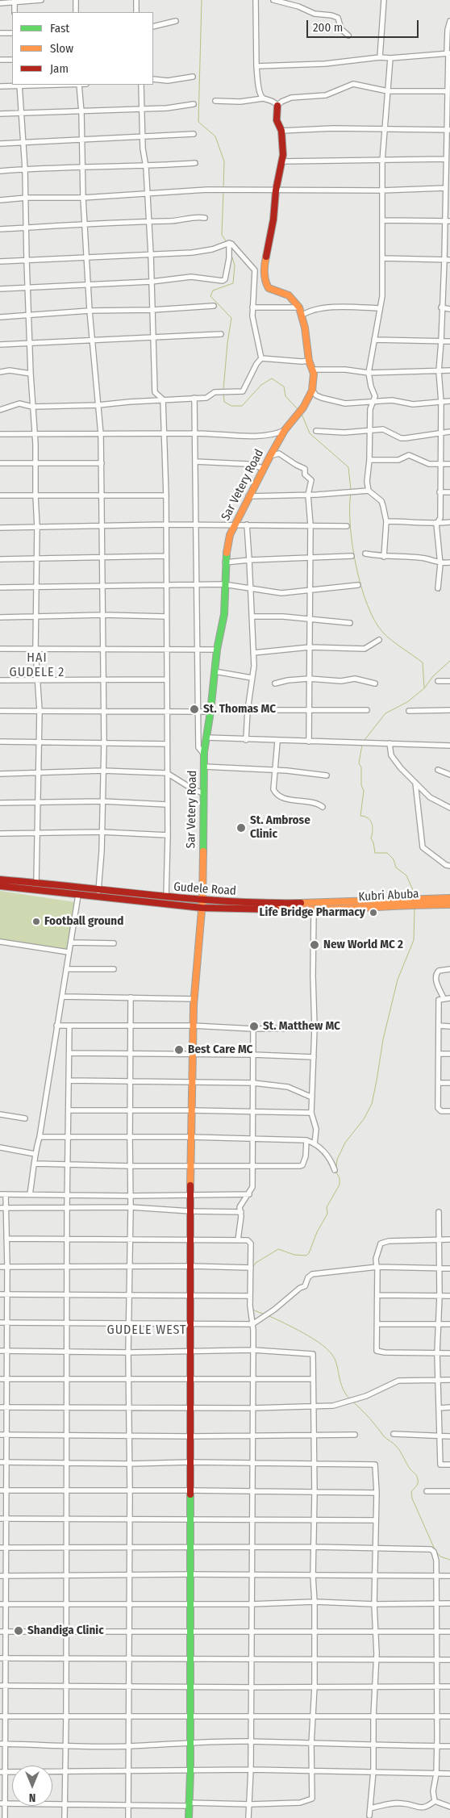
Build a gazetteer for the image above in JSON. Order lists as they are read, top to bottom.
{
  "streets": {
    "main road": ["Sar Vetery Road", "Gudele Road", "Kubri Abuba"]
  },
  "crossings": [
    ["Sar Vetery Road", "Gudele Road"],
    ["Gudele Road", "Kubri Abuba"]
  ],
  "districts": ["HAI GUDELE 2", "GUDELE WEST"],
  "places": [
    "St. Thomas MC",
    "St. Ambrose Clinic",
    "Life Bridge Pharmacy",
    "Football ground",
    "New World MC 2",
    "St. Matthew MC",
    "Best Care MC",
    "Shandiga Clinic"
  ],
  "legend": ["Fast", "Slow", "Jam"],
  "scale_bar": "200 m",
  "north": "bottom"
}
